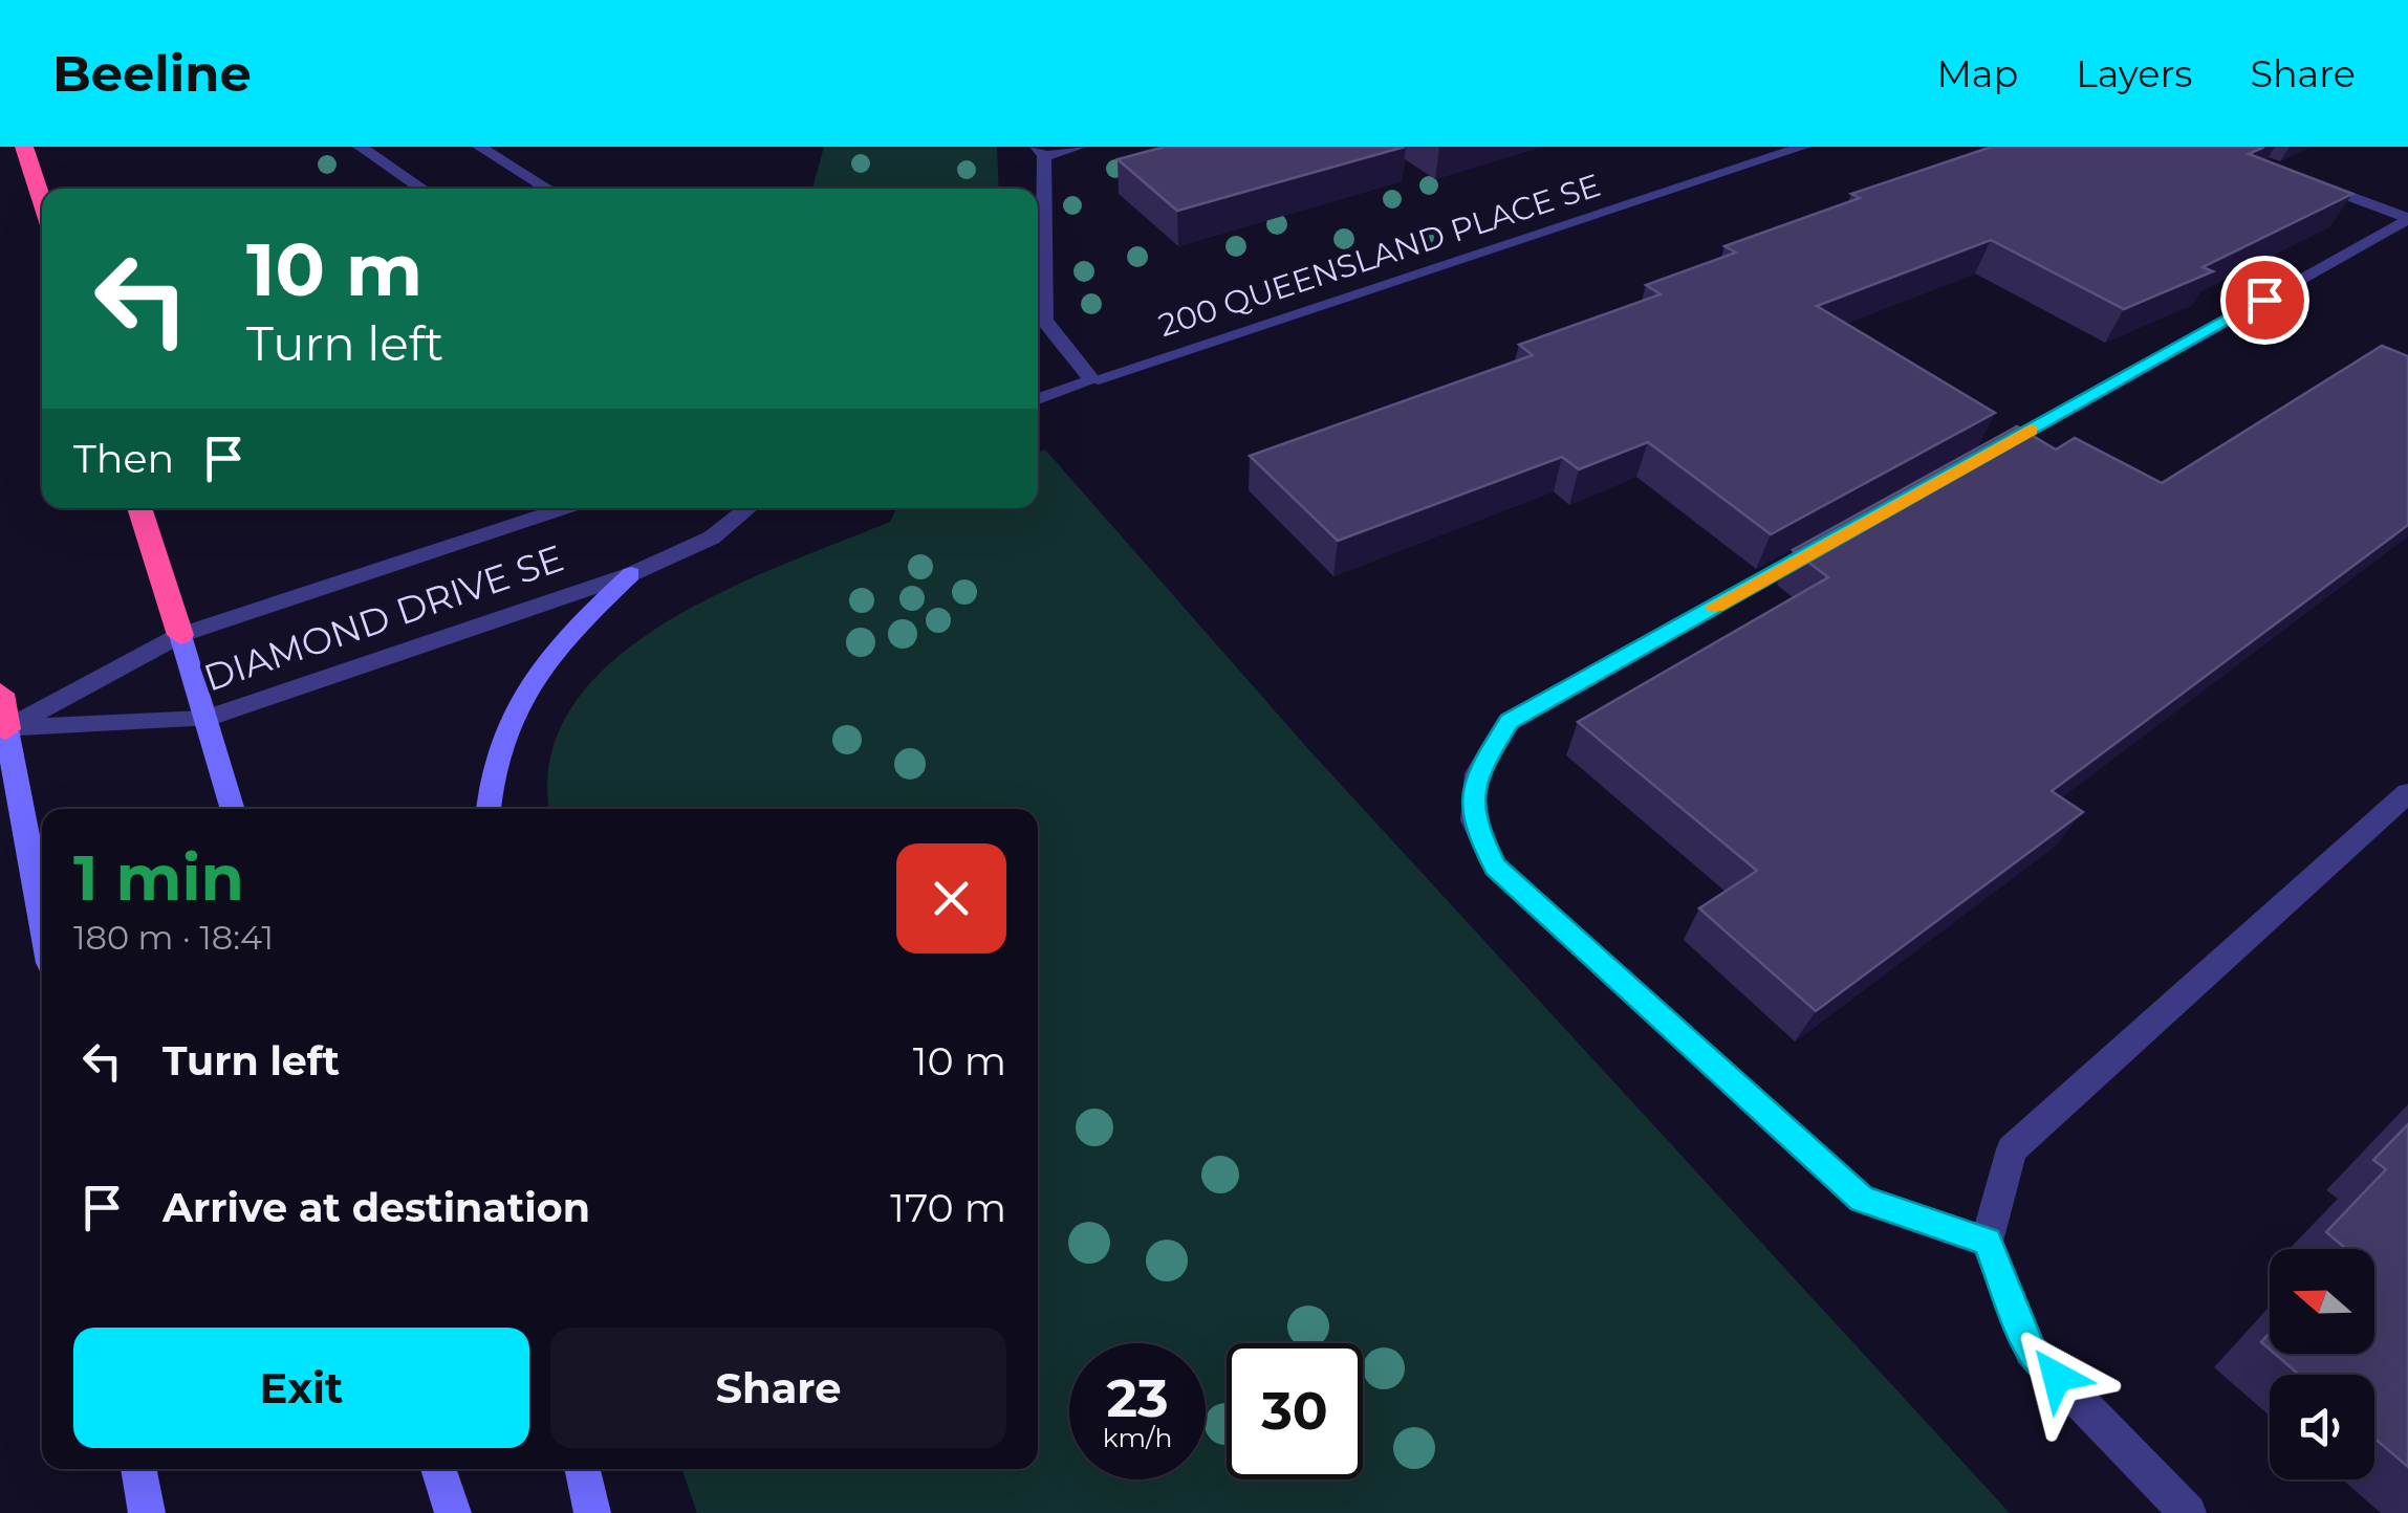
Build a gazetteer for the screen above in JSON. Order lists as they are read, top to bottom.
{
  "streets": {
    "street": ["200 QUEENSLAND PLACE SE", "DIAMOND DRIVE SE"]
  },
  "north": "left",
  "page": {
    "header": "Beeline",
    "nav": ["Map", "Layers", "Share"],
    "turn": ["10 m", "Turn left"],
    "then": "Then",
    "heading": ["1 min", "180 m · 18:41"],
    "list": [
      {
        "name": "Turn left",
        "value": "10 m"
      },
      {
        "name": "Arrive at destination",
        "value": "170 m"
      }
    ],
    "buttons": ["Exit", "Share"],
    "speed": "23 km/h",
    "limit": "30"
  }
}
